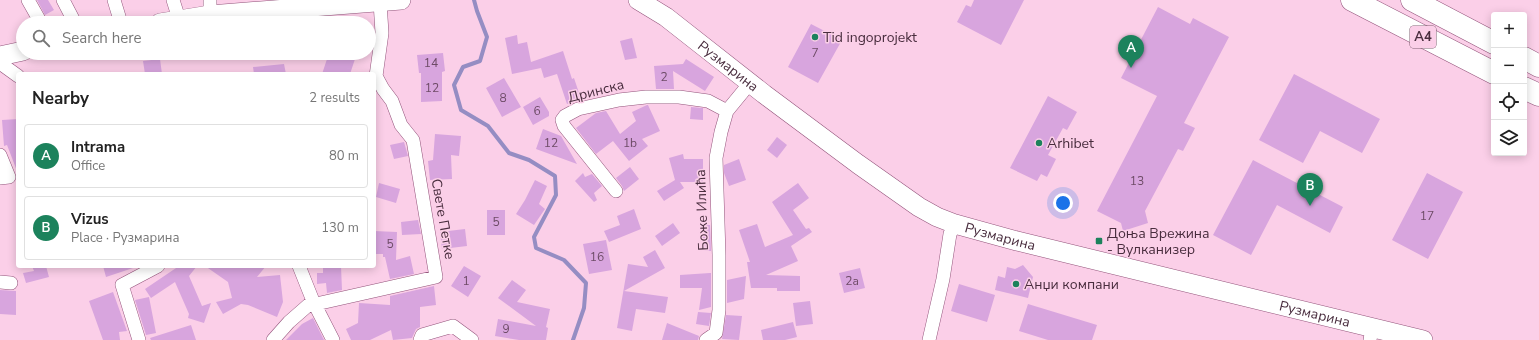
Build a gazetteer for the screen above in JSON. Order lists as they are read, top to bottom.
{
  "streets": {
    "highway": ["A4"],
    "main road": ["Рузмарина"],
    "street": ["Дринска", "Боже Илића", "Свете Петке"]
  },
  "crossings": [
    ["Рузмарина", "Боже Илића"],
    ["Дринска", "Боже Илића"]
  ],
  "places": {
    "other": ["Tid ingoprojekt", "Arhibet", "Анџи компани"],
    "transit": ["Доња Врежина - Вулканизер"]
  },
  "house_numbers": [
    "7",
    "14",
    "2",
    "12",
    "8",
    "6",
    "12",
    "1b",
    "13",
    "17",
    "5",
    "5",
    "16",
    "1",
    "2a",
    "9"
  ],
  "page": {
    "map_buttons": ["+", "−"],
    "search": "Search here",
    "pins": ["A", "B"],
    "heading": ["Nearby", "2 results"],
    "list": [
      {
        "mark": "A",
        "name": "Intrama",
        "note": "Office",
        "value": "80 m"
      },
      {
        "mark": "B",
        "name": "Vizus",
        "note": "Place · Рузмарина",
        "value": "130 m"
      }
    ]
  }
}
